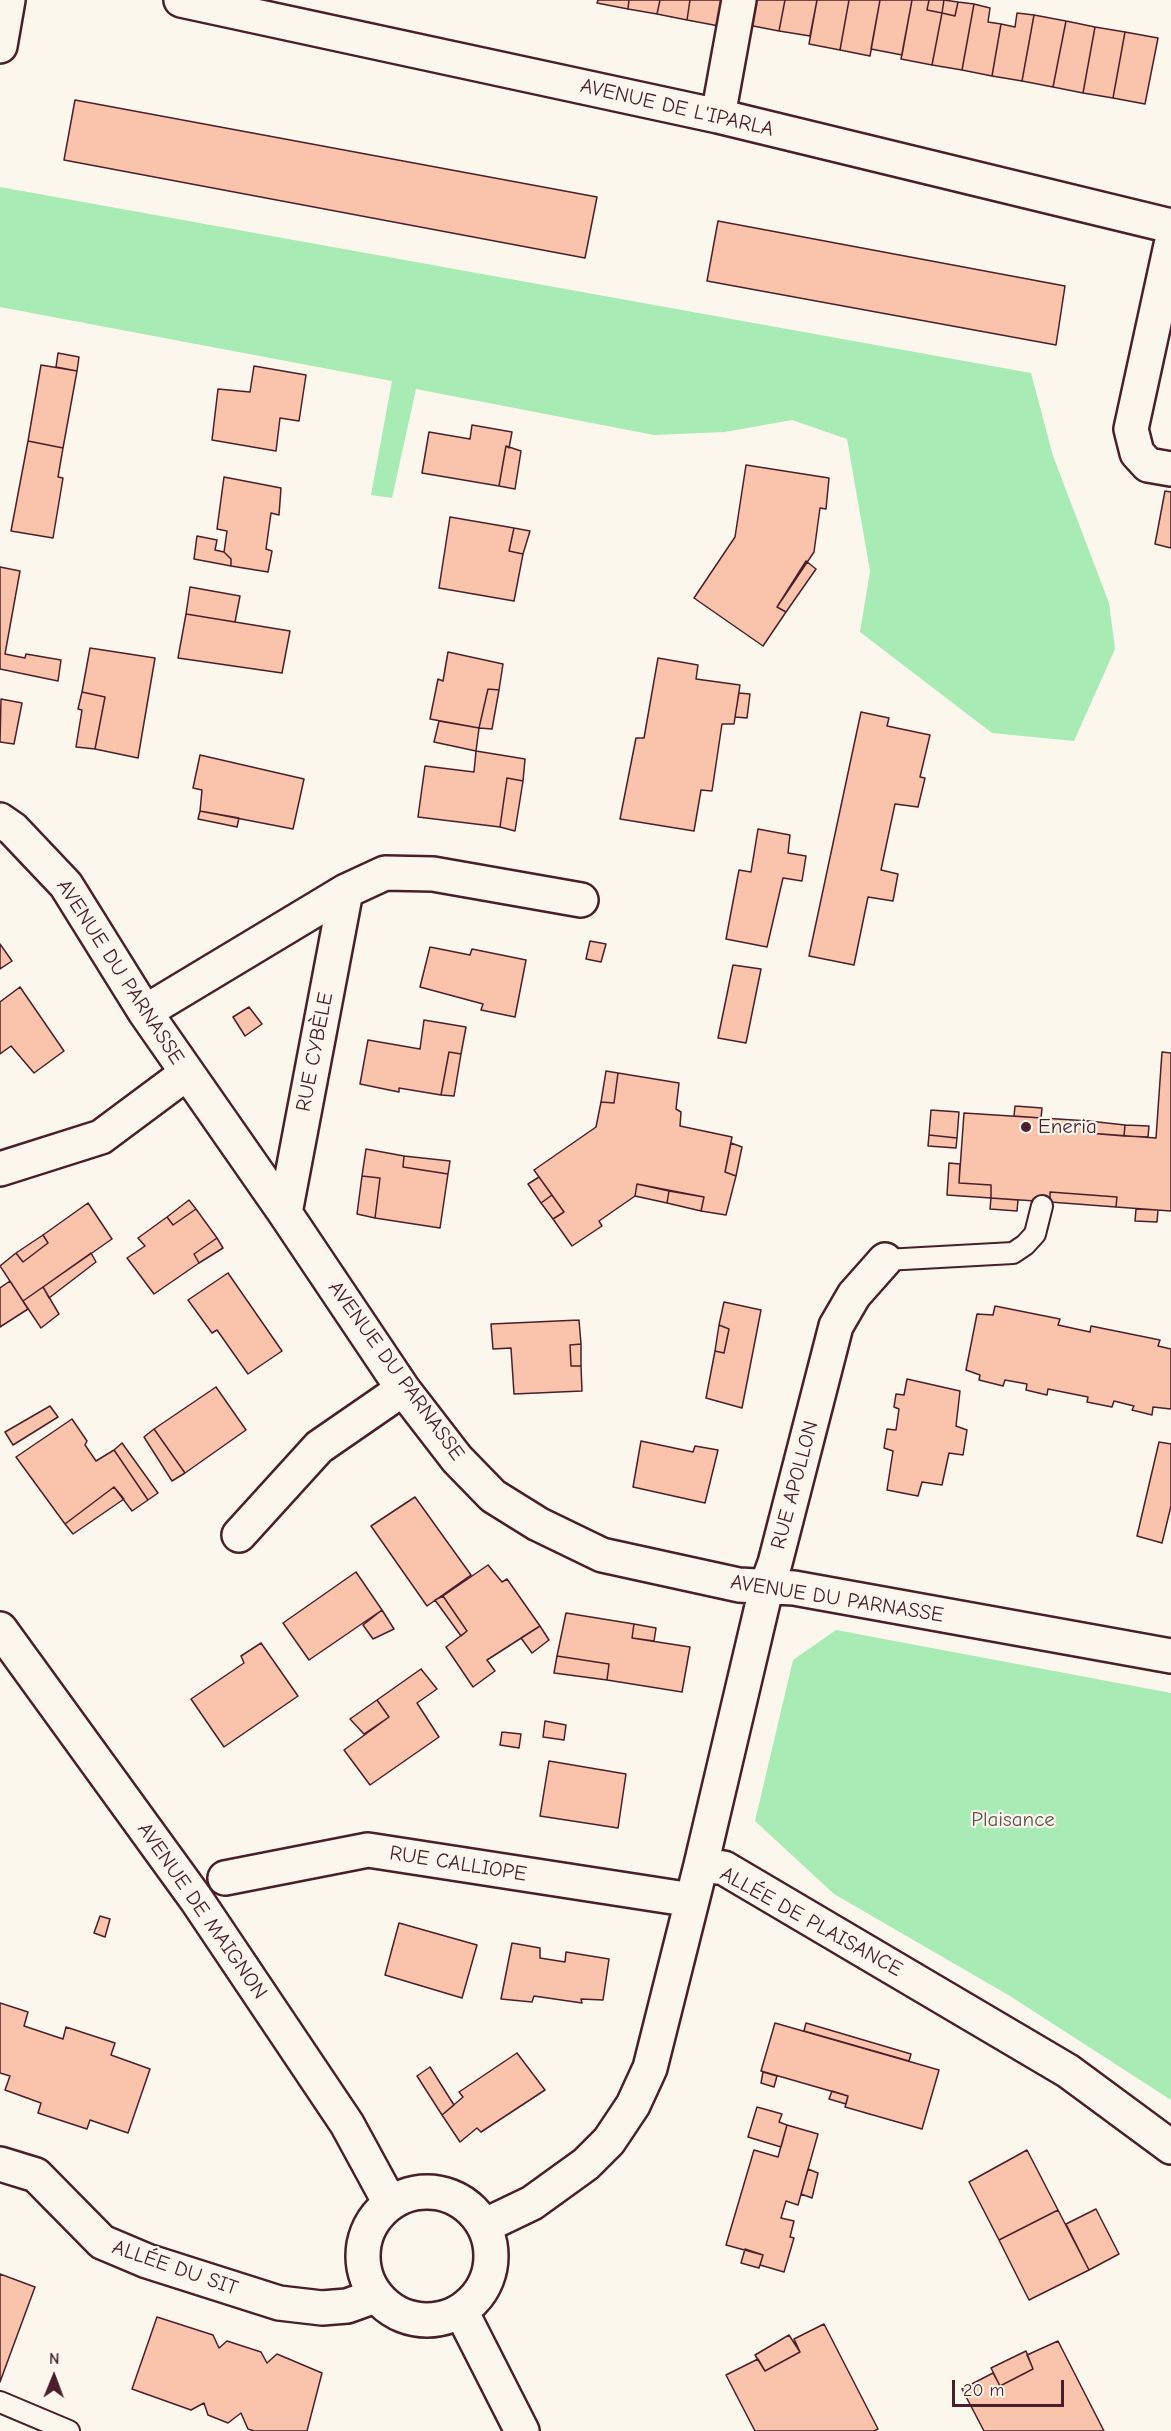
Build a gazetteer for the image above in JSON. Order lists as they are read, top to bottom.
{
  "streets": {
    "street": [
      "AVENUE DE L'IPARLA",
      "AVENUE DU PARNASSE",
      "RUE CYBÈLE",
      "RUE APOLLON",
      "RUE CALLIOPE",
      "AVENUE DE MAIGNON",
      "ALLÉE DE PLAISANCE",
      "ALLÉE DU SIT"
    ]
  },
  "crossings": [
    ["AVENUE DU PARNASSE", "RUE CYBÈLE"],
    ["AVENUE DU PARNASSE", "RUE APOLLON"],
    ["RUE APOLLON", "ALLÉE DE PLAISANCE"],
    ["RUE CALLIOPE", "ALLÉE DE PLAISANCE"],
    ["AVENUE DE MAIGNON", "ALLÉE DE PLAISANCE"],
    ["AVENUE DE MAIGNON", "ALLÉE DU SIT"],
    ["ALLÉE DE PLAISANCE", "ALLÉE DU SIT"]
  ],
  "parks": ["Plaisance"],
  "places": ["Eneria"],
  "scale_bar": "20 m",
  "north": "top"
}
